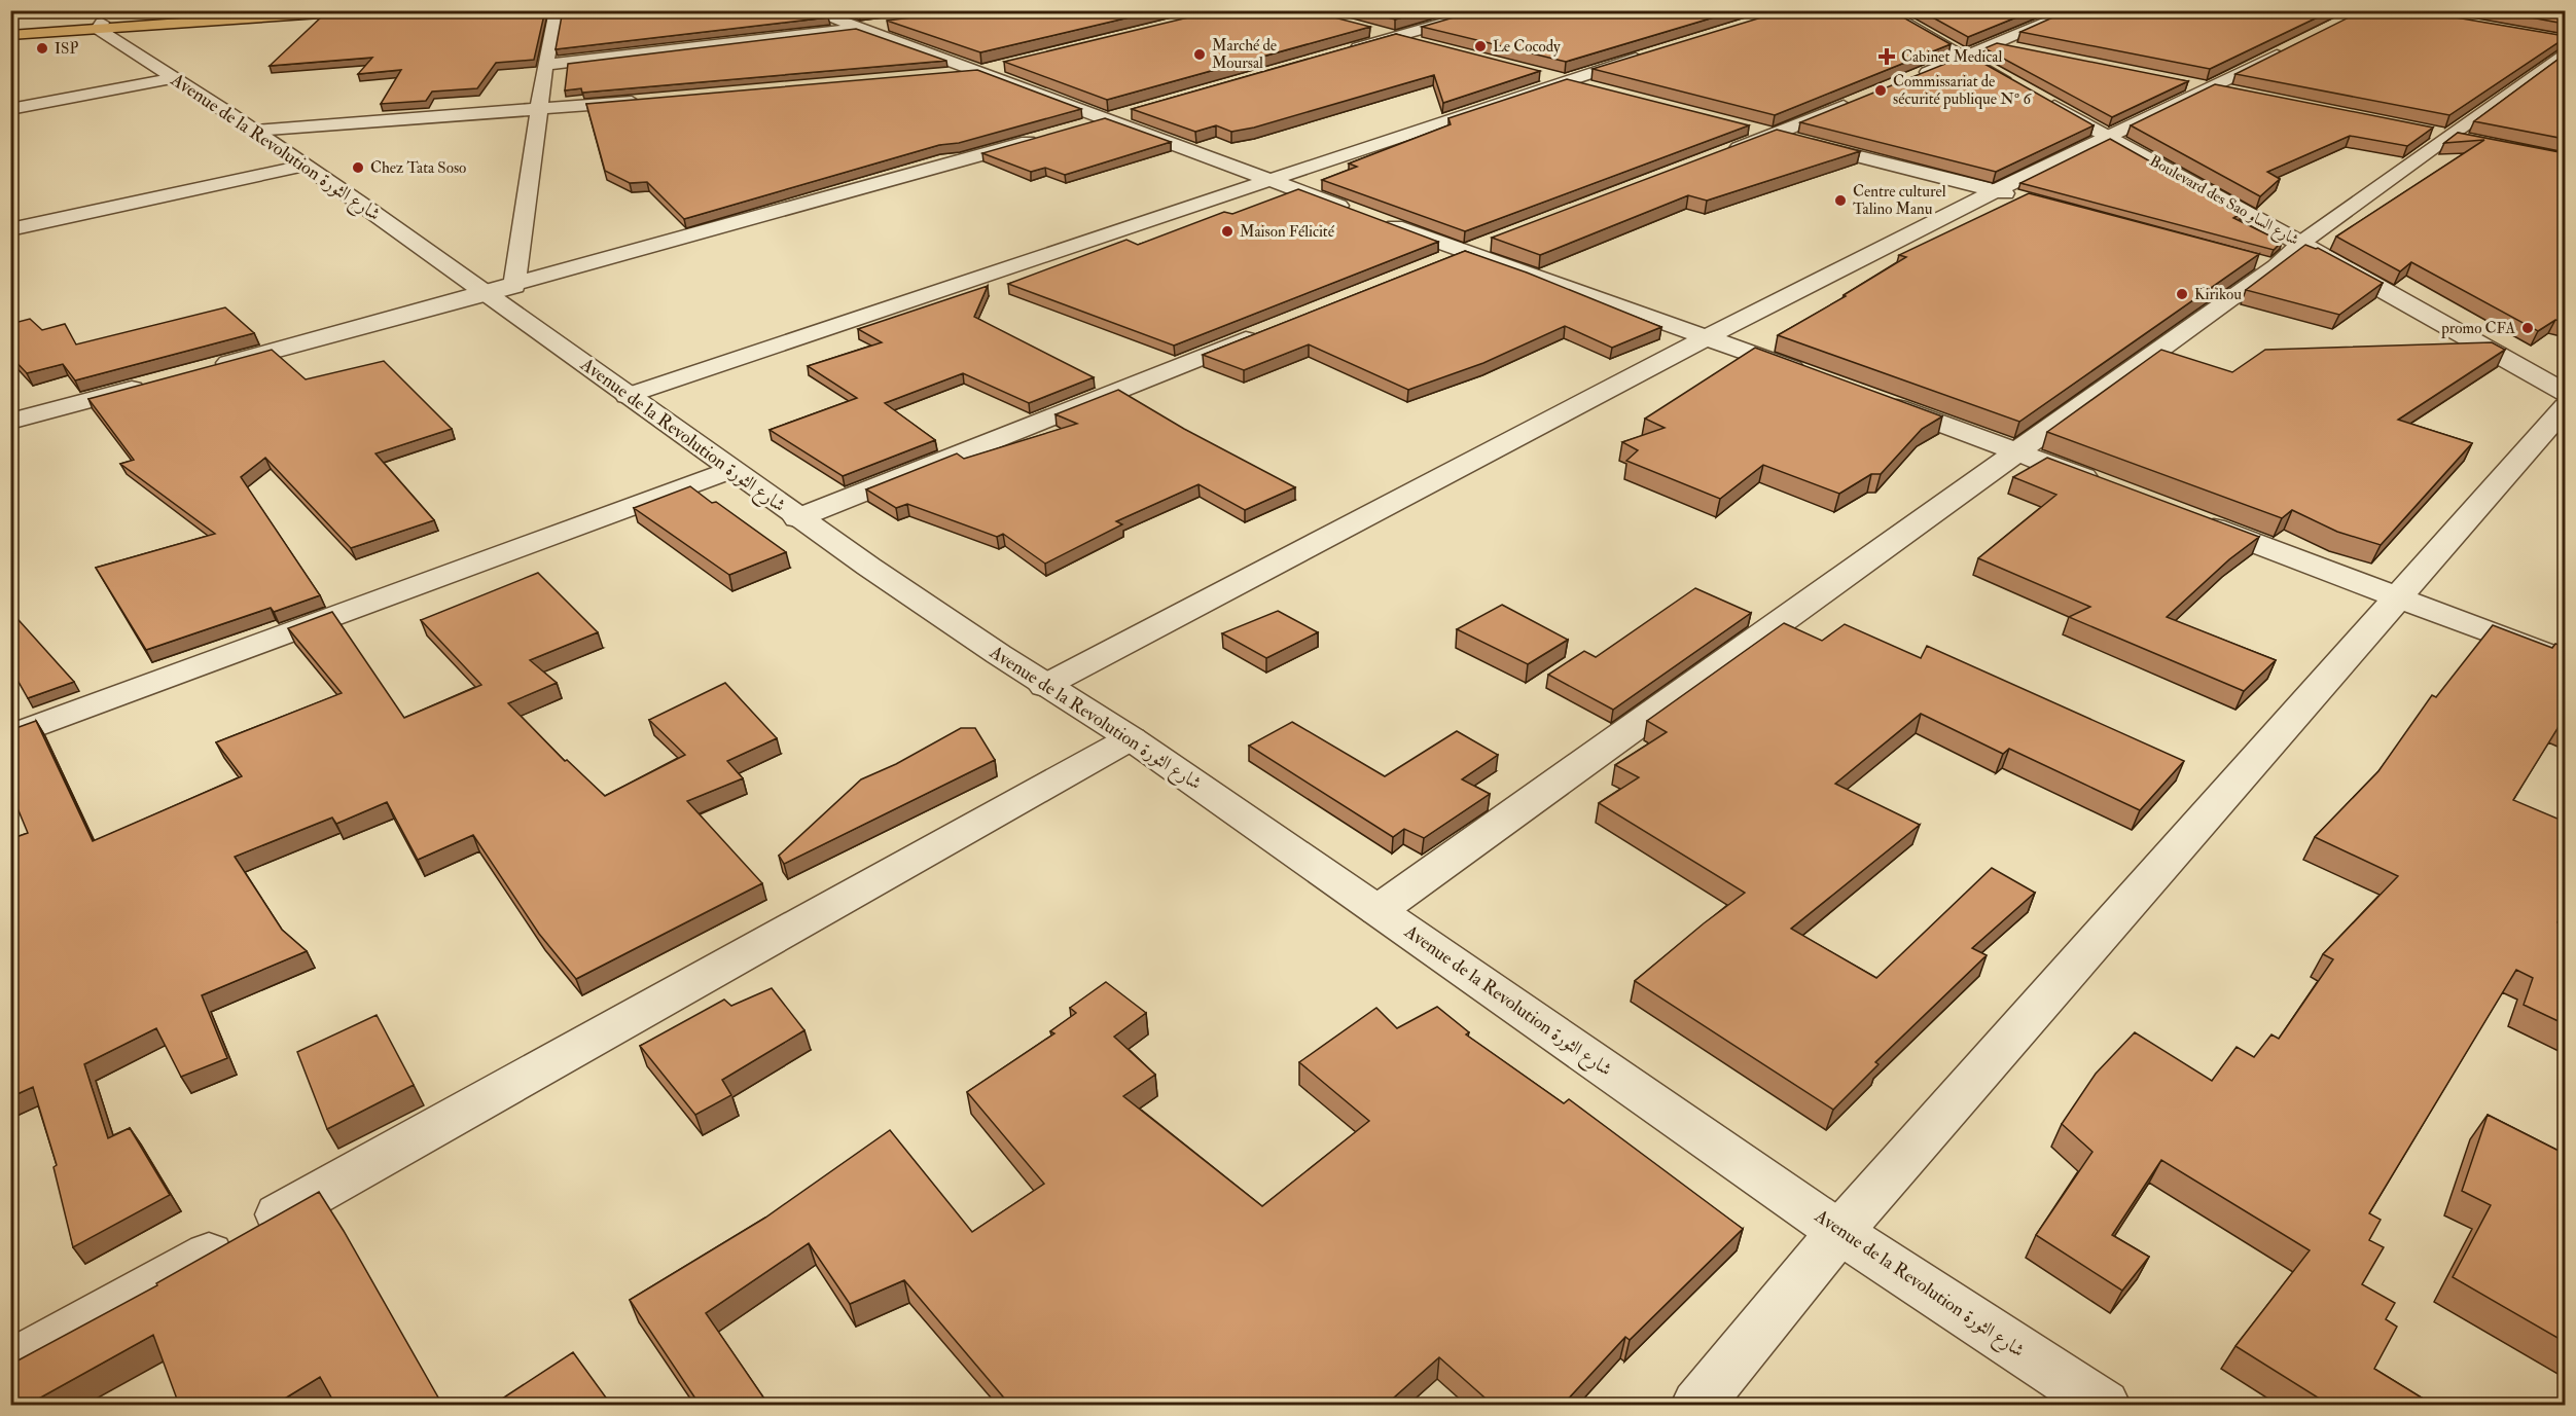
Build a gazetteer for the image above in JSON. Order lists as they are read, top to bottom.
{
  "streets": {
    "street": ["Avenue de la Revolution شارع الثورة", "Boulevard des Sao شارع الساو"]
  },
  "places": {
    "other": [
      "Le Cocody",
      "ISP",
      "Marché de Moursal",
      "Commissariat de sécurité publique Nº 6",
      "Chez Tata Soso",
      "Centre culturel Talino Manu",
      "Maison Félicité",
      "Kirikou",
      "promo CFA"
    ],
    "health": ["Cabinet Medical"]
  }
}
